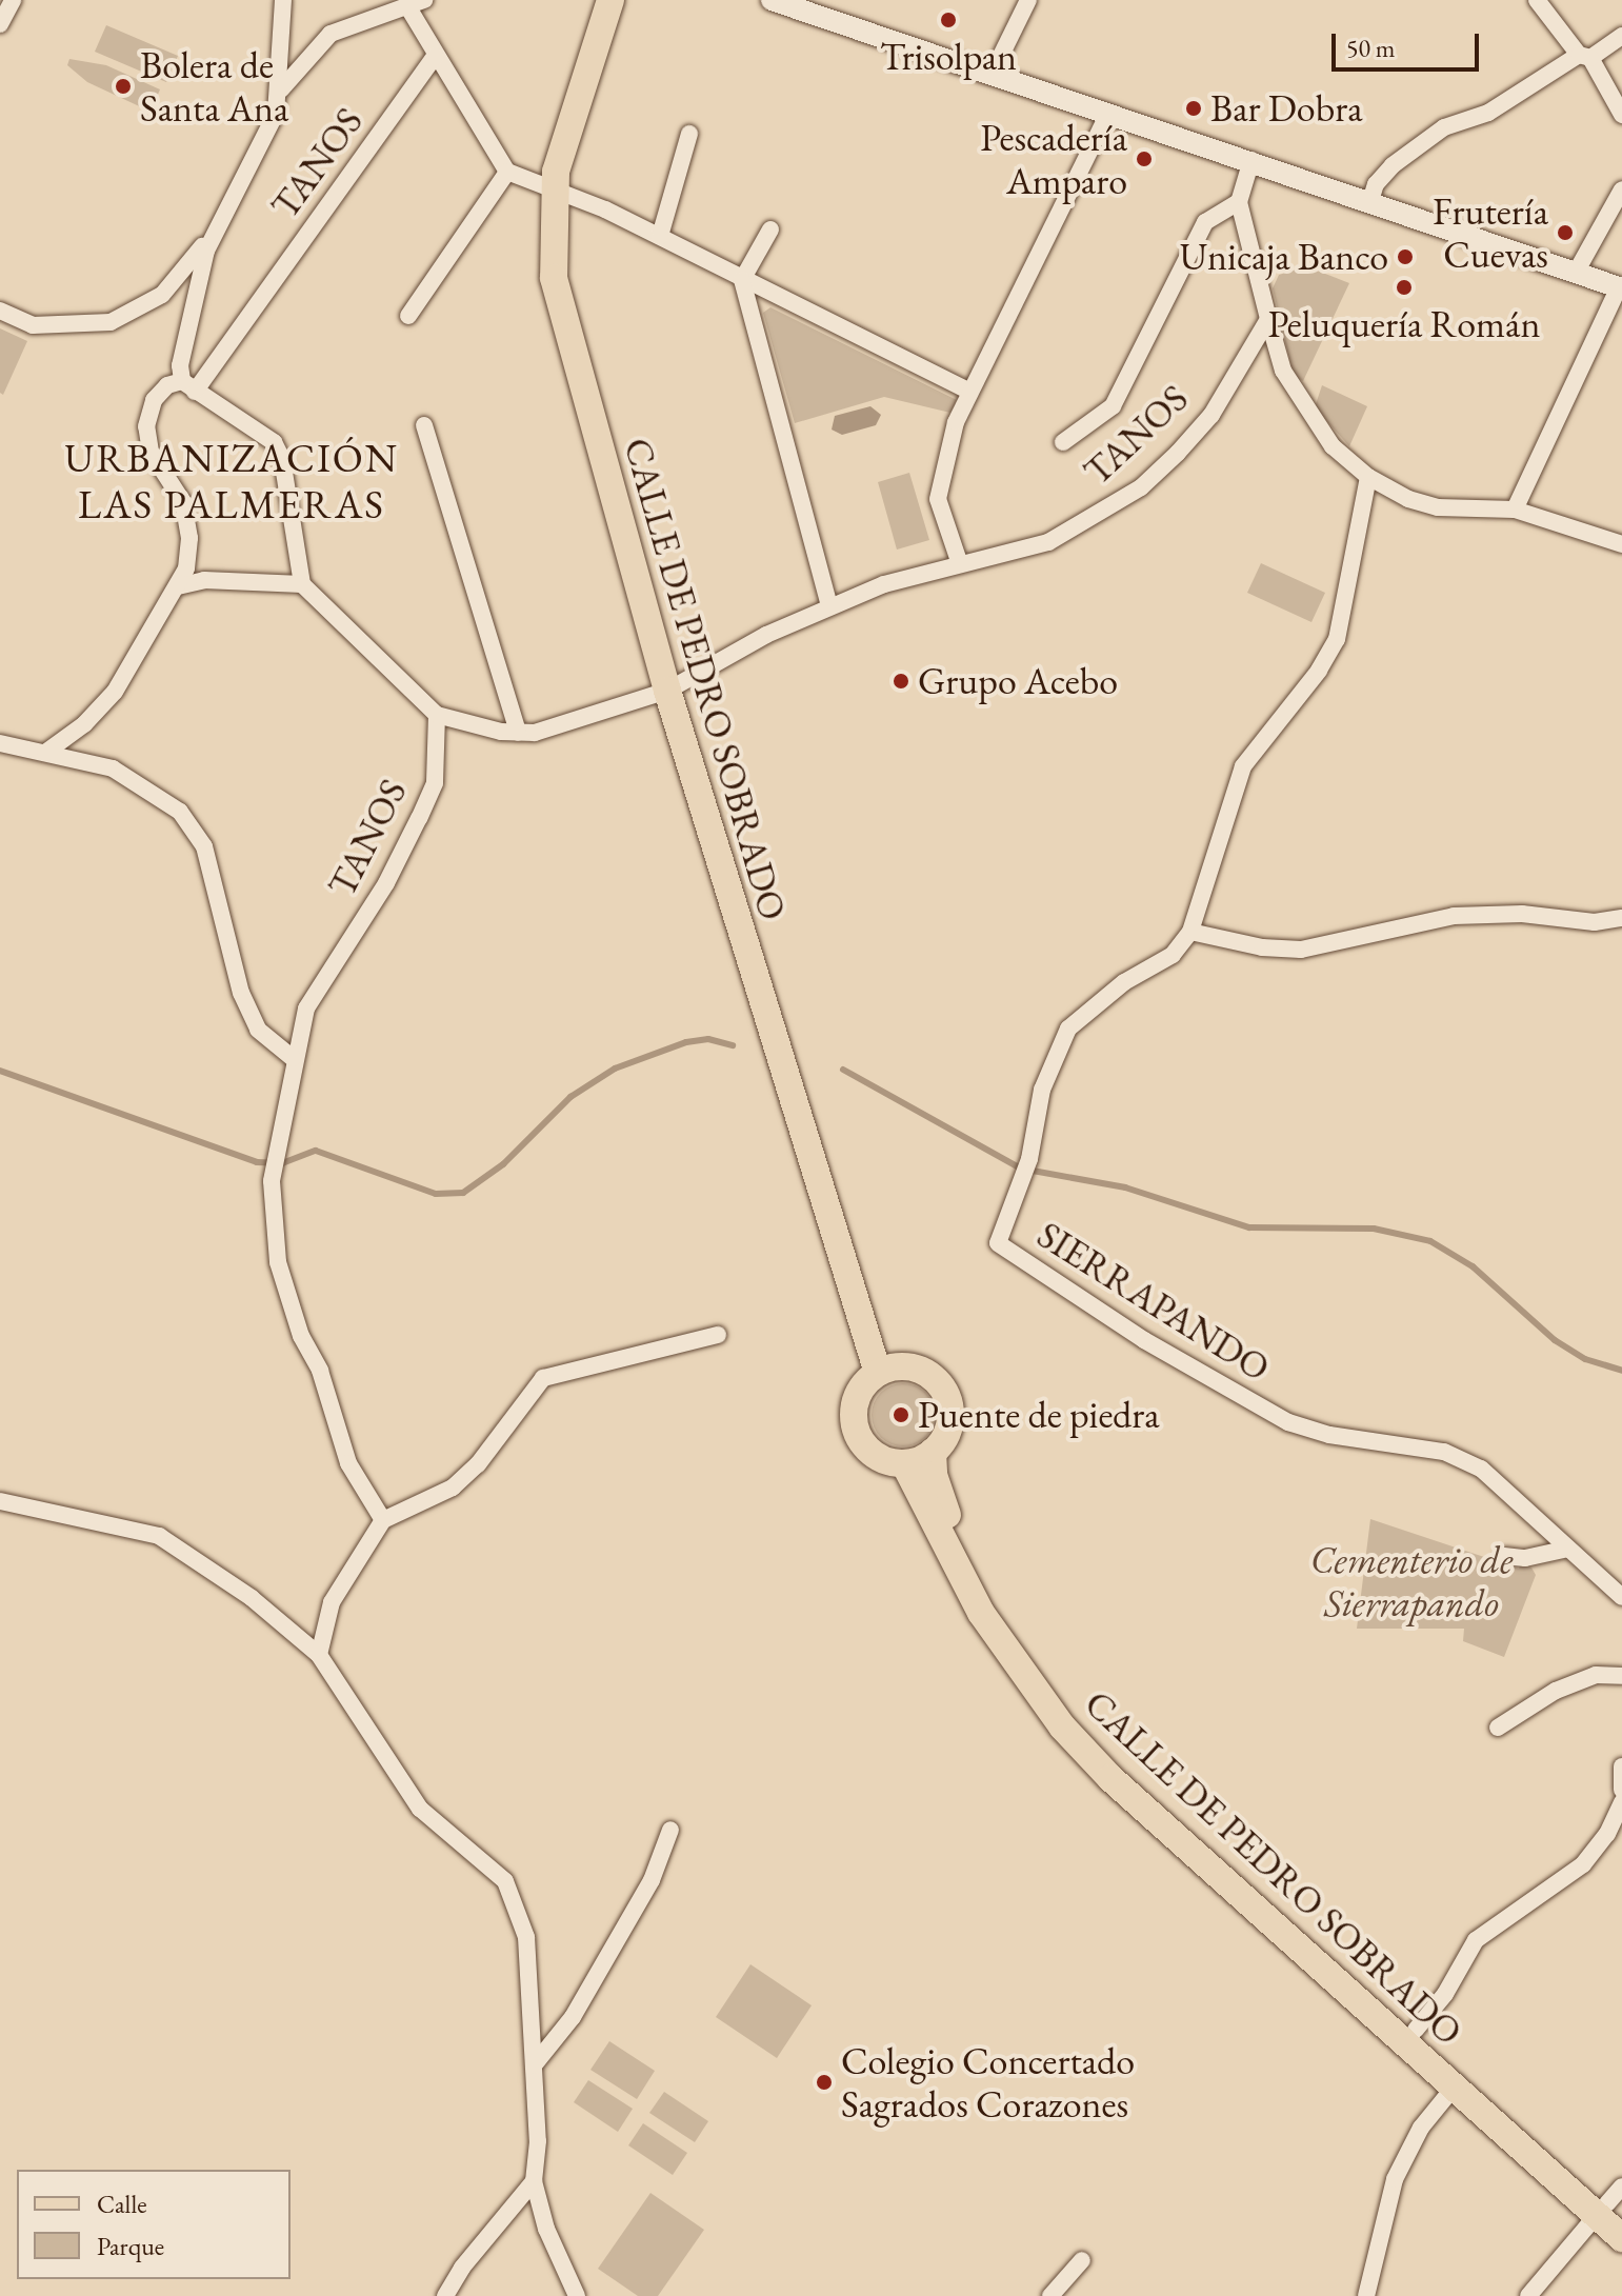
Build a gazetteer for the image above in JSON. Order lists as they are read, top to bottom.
{
  "streets": {
    "main road": ["CALLE DE PEDRO SOBRADO"],
    "street": ["TANOS", "SIERRAPANDO"]
  },
  "crossings": [
    ["TANOS", "CALLE DE PEDRO SOBRADO"]
  ],
  "districts": ["URBANIZACIÓN LAS PALMERAS"],
  "parks": ["Cementerio de Sierrapando"],
  "places": [
    "Trisolpan",
    "Bolera de Santa Ana",
    "Bar Dobra",
    "Pescadería Amparo",
    "Frutería Cuevas",
    "Unicaja Banco",
    "Peluquería Román",
    "Grupo Acebo",
    "Puente de piedra",
    "Colegio Concertado Sagrados Corazones"
  ],
  "legend": ["Calle", "Parque"],
  "scale_bar": "50 m"
}
